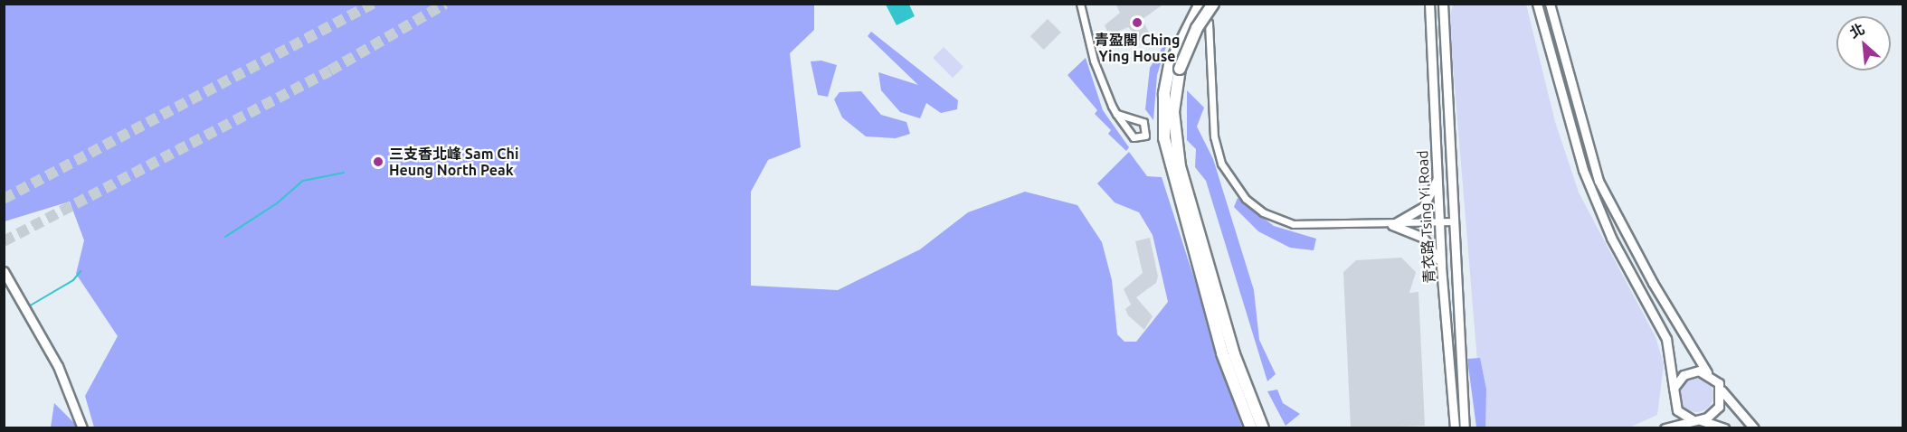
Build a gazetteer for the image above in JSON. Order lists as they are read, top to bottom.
{
  "streets": {
    "main road": ["青衣路 Tsing Yi Road"]
  },
  "places": ["青盈閣 Ching Ying House", "三支香北峰 Sam Chi Heung North Peak"],
  "north": "top left"
}
